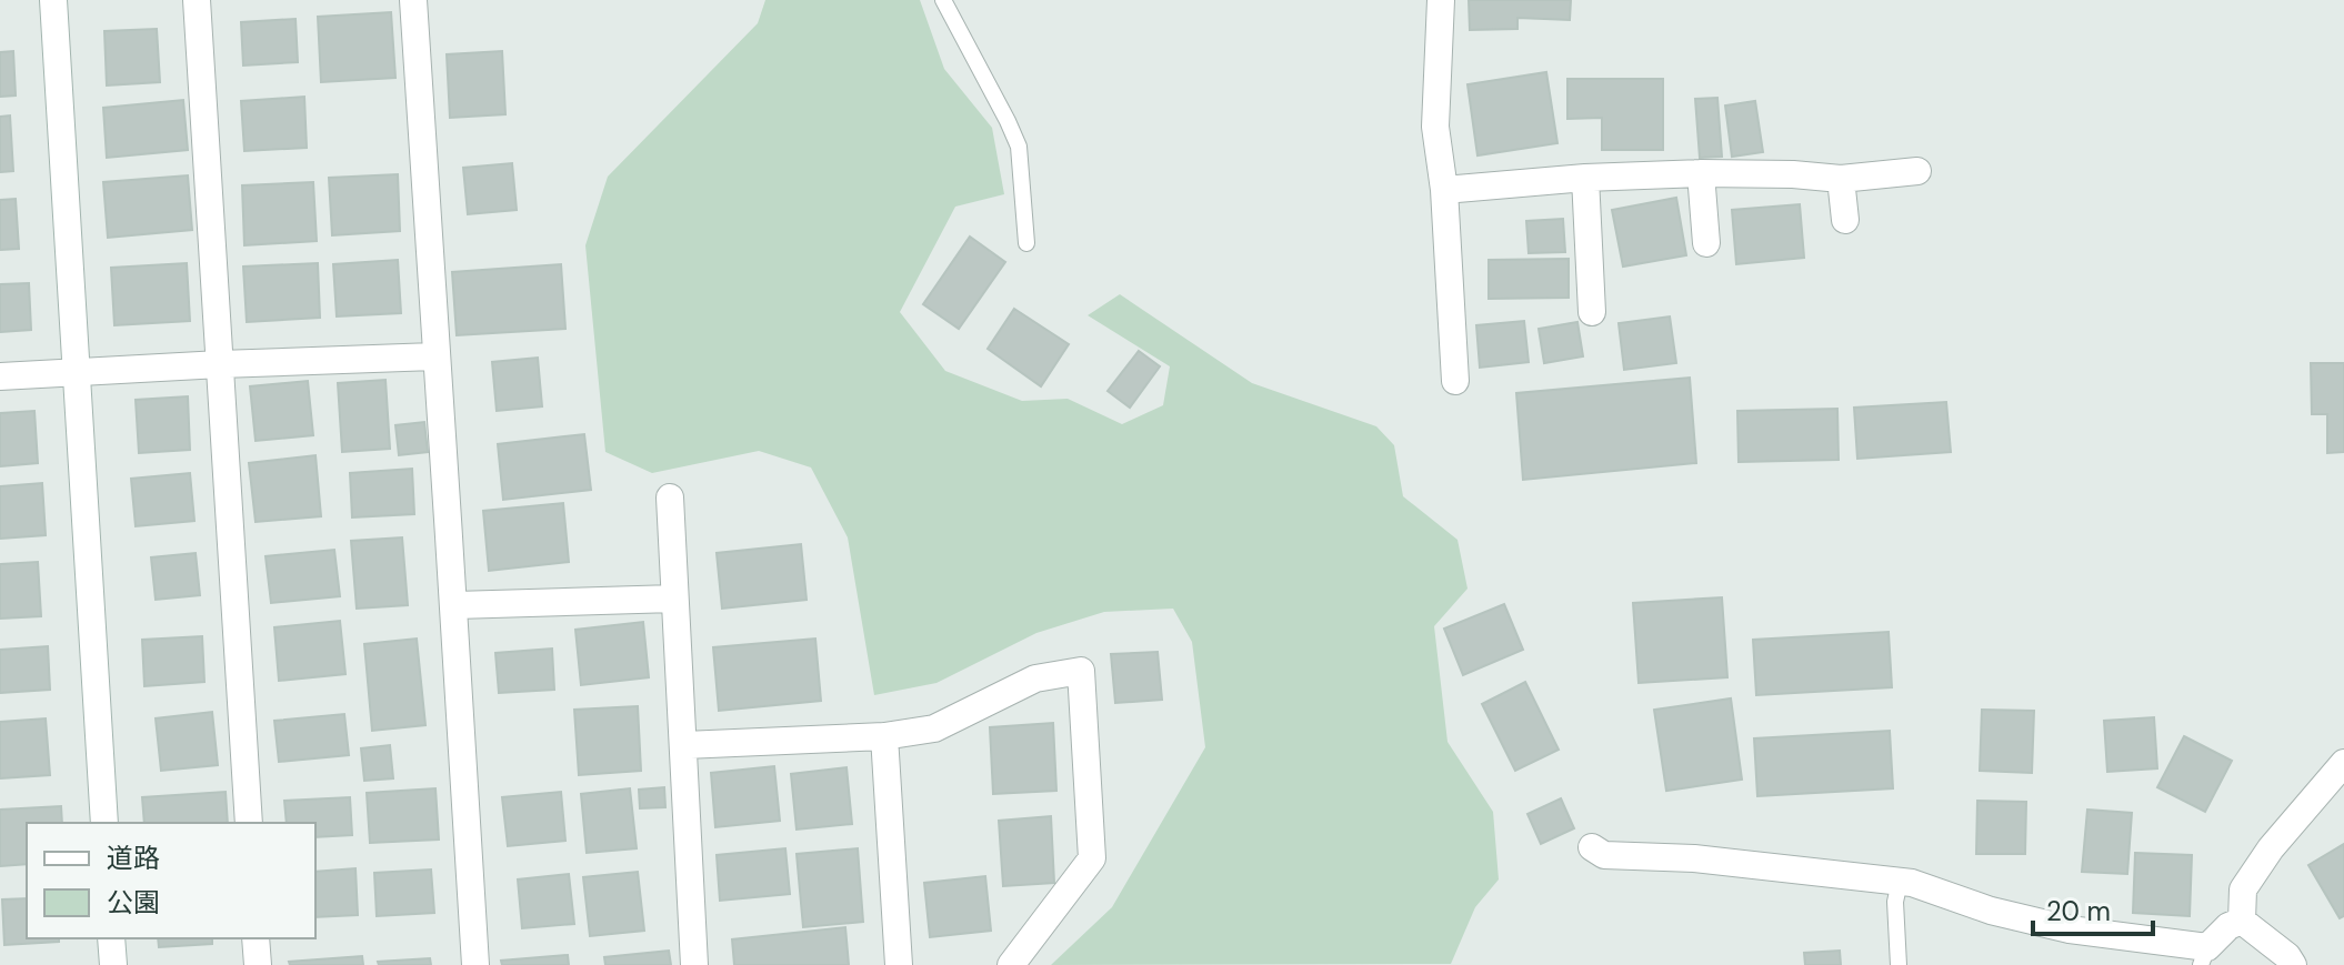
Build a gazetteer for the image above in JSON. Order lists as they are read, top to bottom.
{
  "legend": ["道路", "公園"],
  "scale_bar": "20 m"
}
